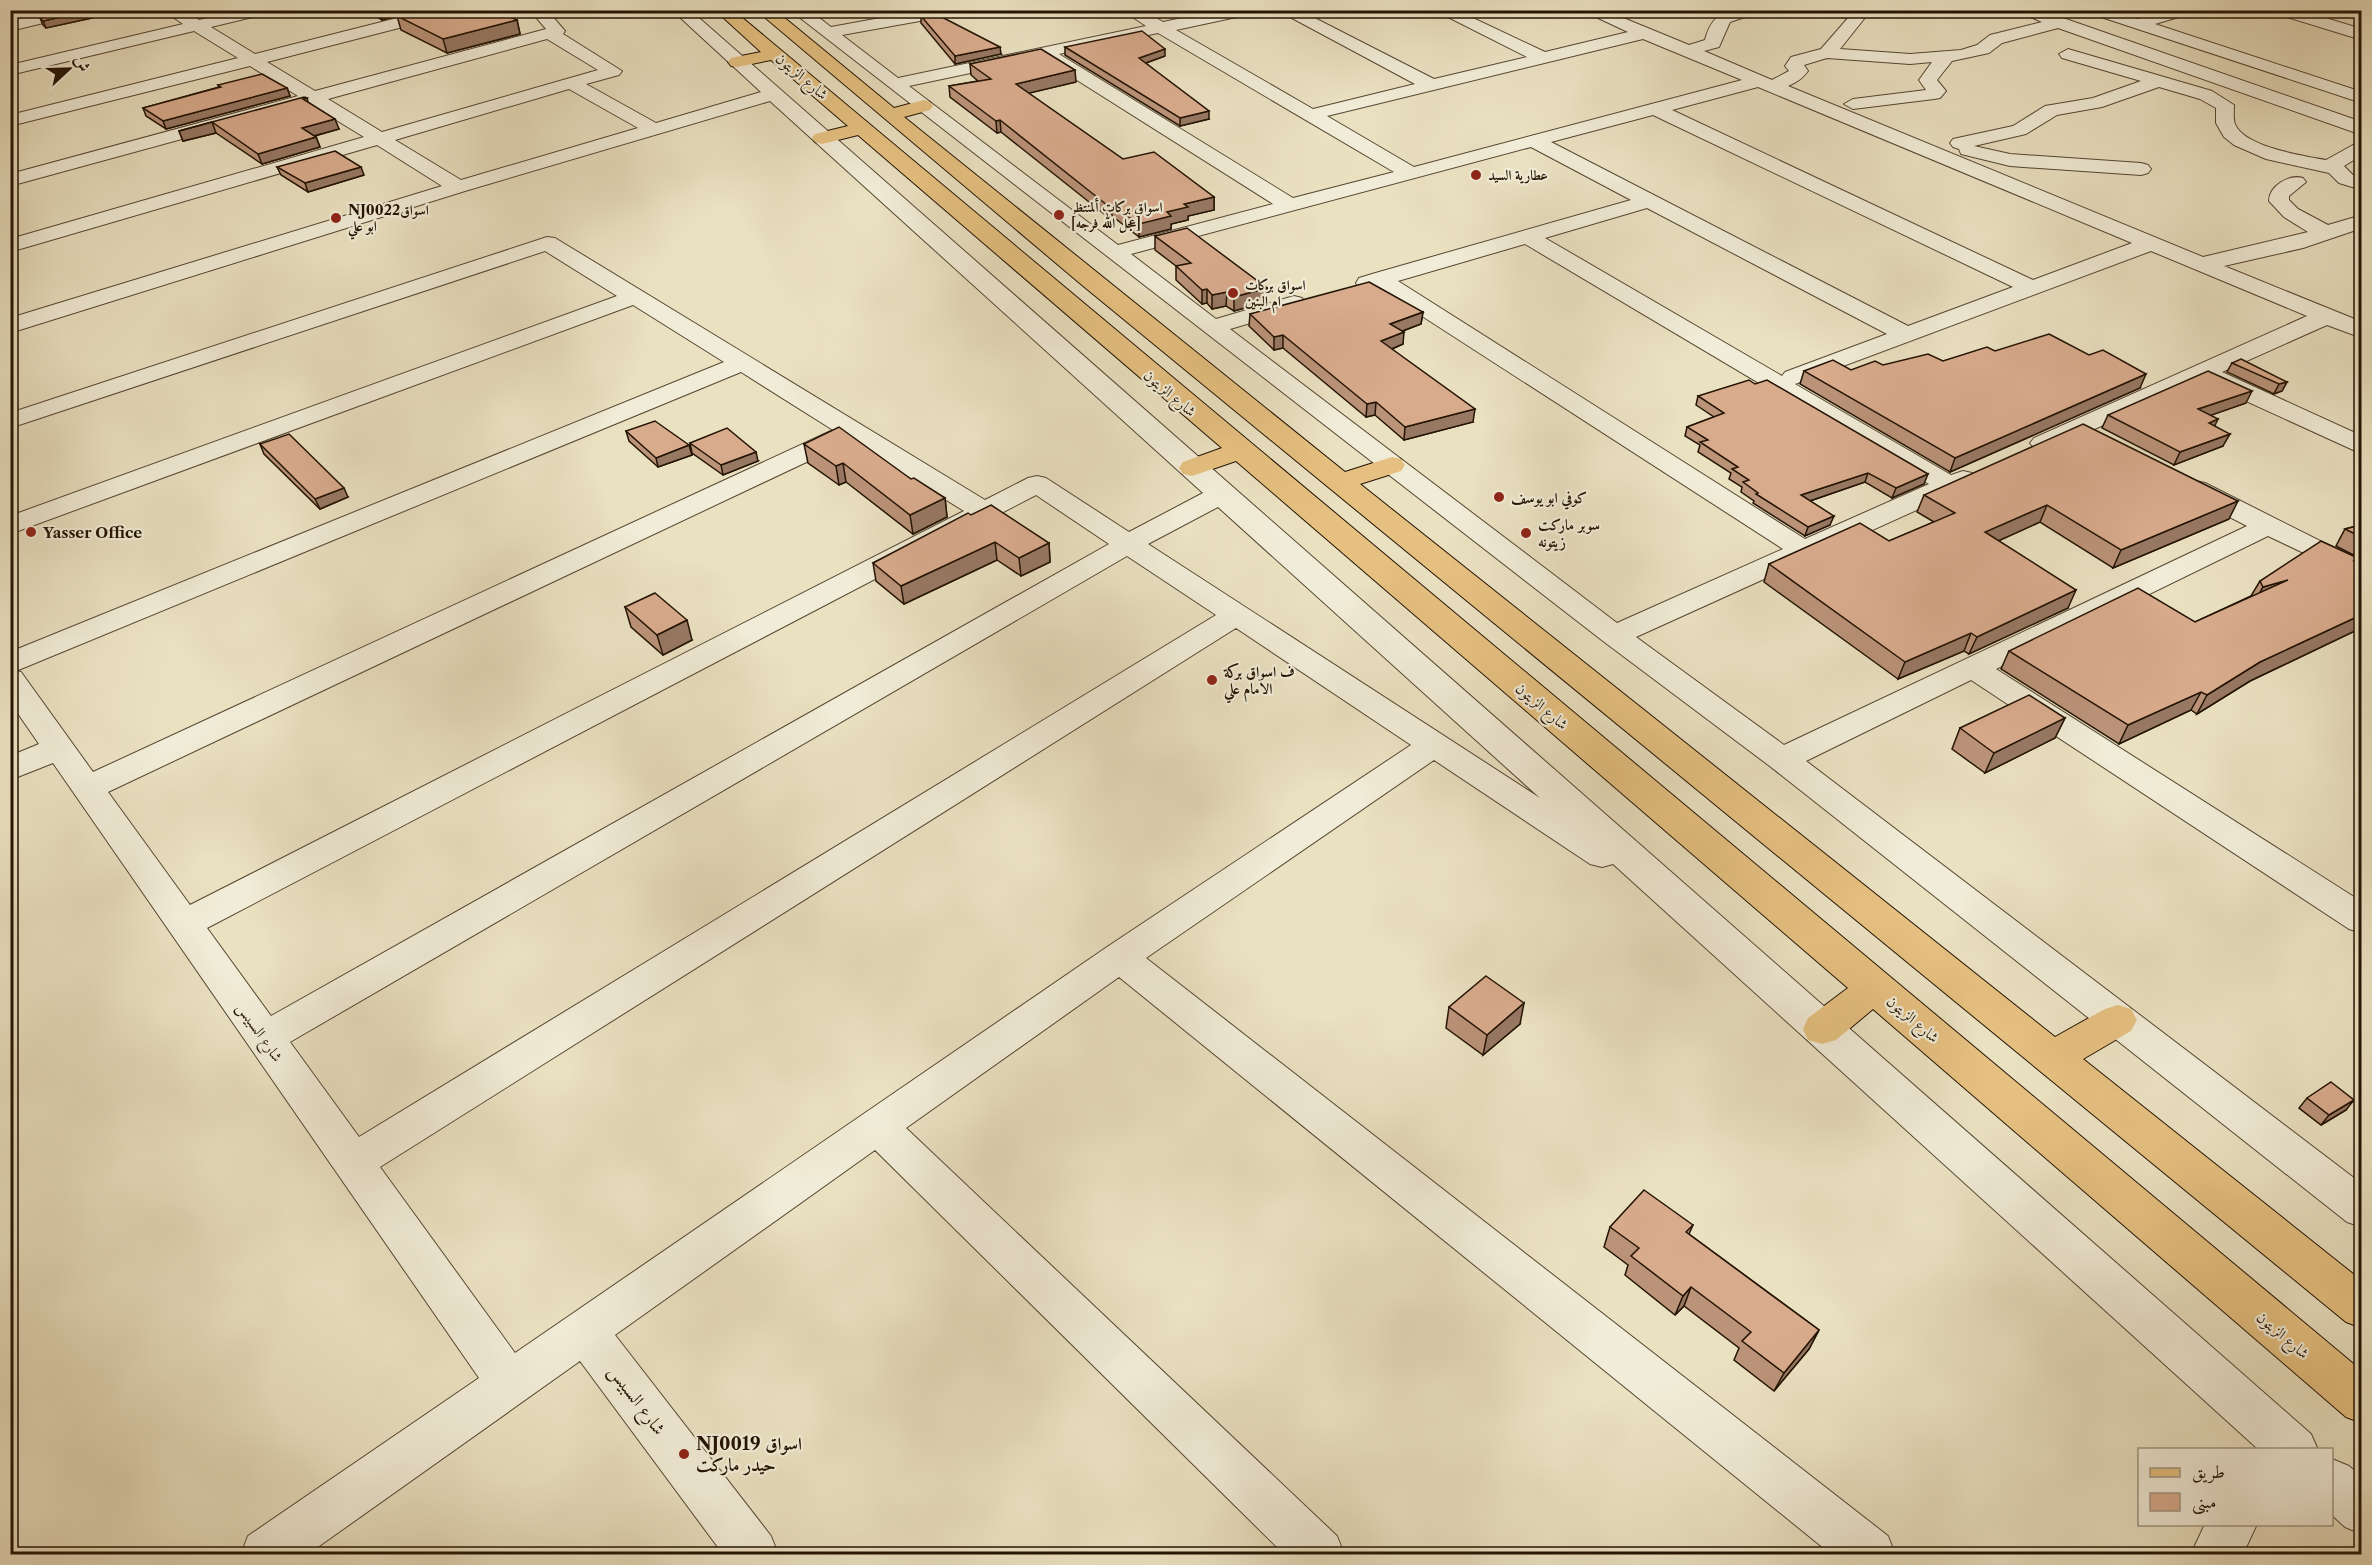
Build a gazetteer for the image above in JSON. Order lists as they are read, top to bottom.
{
  "streets": {
    "main road": ["شارع الزيتون"],
    "street": ["شارع السبيس"]
  },
  "places": [
    "عطارية السيد",
    "اسواق بركات ألمنتظر [عجل الله فرجه]",
    "NJ0022اسواق ابو علي",
    "اسواق بركات ام البنين",
    "كوفي ابو يوسف",
    "Yasser Office",
    "سوبر ماركت زيتونه",
    "ف اسواق بركة الامام علي",
    "NJ0019 اسواق حيدر ماركت"
  ],
  "legend": ["طريق", "مبنى"],
  "north": "right"
}
